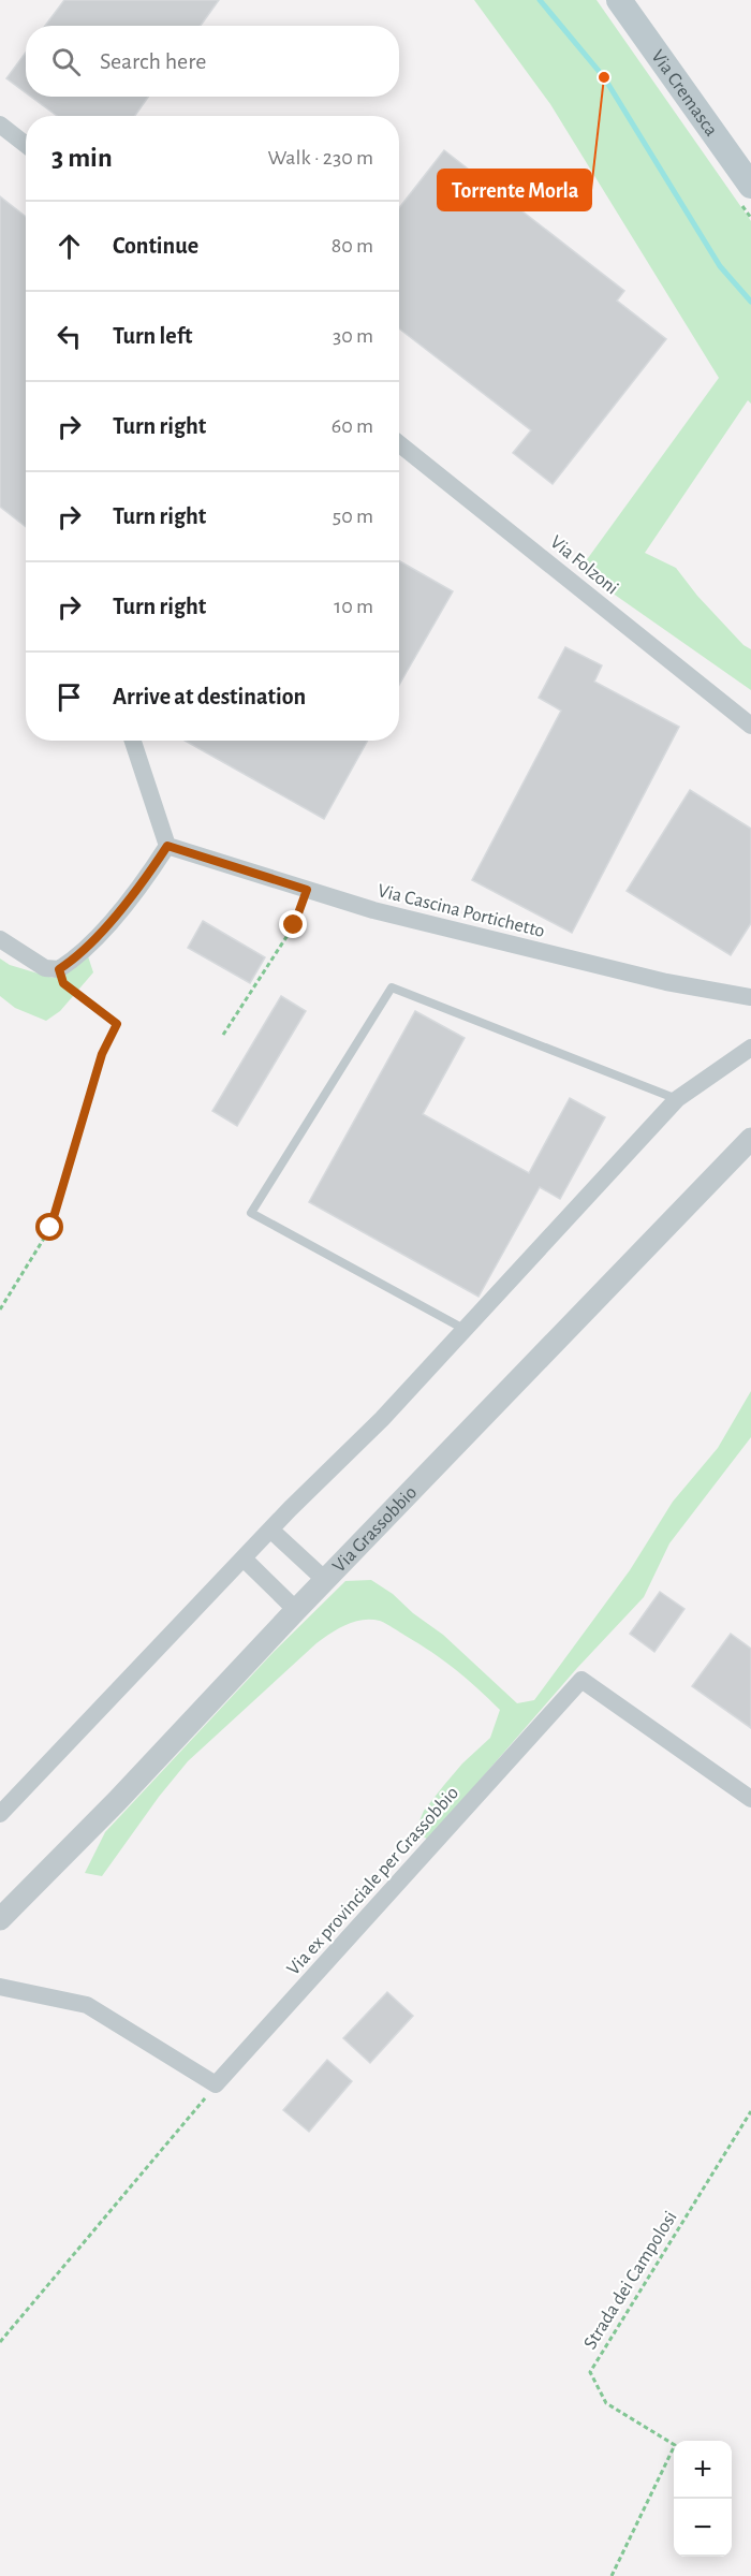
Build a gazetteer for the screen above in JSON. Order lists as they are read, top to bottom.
{
  "streets": {
    "main road": ["Via Cremasca"],
    "street": [
      "Via Folzoni",
      "Via Cascina Portichetto",
      "Via Grassobbio",
      "Via ex provinciale per Grassobbio"
    ],
    "path": ["Strada dei Campolosi"]
  },
  "places": ["Torrente Morla"],
  "page": {
    "search": "Search here",
    "heading": ["3 min", "Walk · 230 m"],
    "list": [
      ["Continue", "80 m"],
      ["Turn left", "30 m"],
      ["Turn right", "60 m"],
      ["Turn right", "50 m"],
      ["Turn right", "10 m"],
      "Arrive at destination"
    ],
    "map_buttons": ["+", "−"]
  }
}
